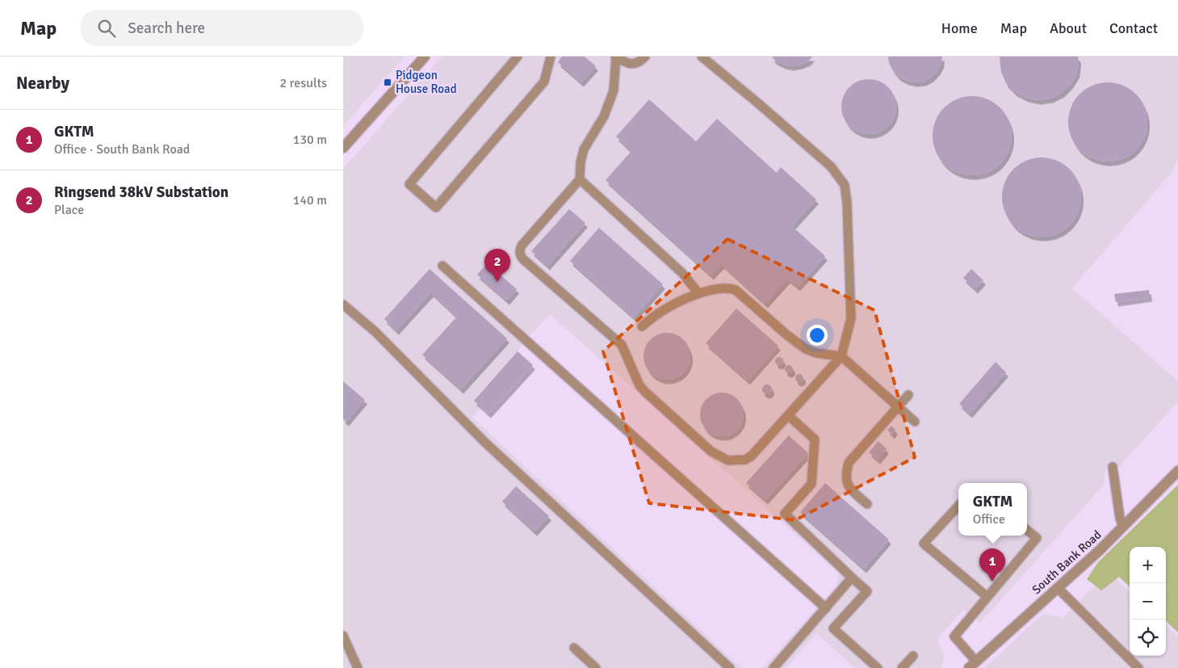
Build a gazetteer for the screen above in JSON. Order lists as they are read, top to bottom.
{
  "streets": {
    "street": ["South Bank Road"]
  },
  "places": {
    "transit": ["Pidgeon House Road"]
  },
  "page": {
    "header": "Map",
    "search": "Search here",
    "nav": [
      "Home",
      "Map",
      "About",
      "Contact"
    ],
    "heading": ["Nearby", "2 results"],
    "list": [
      {
        "mark": "1",
        "name": "GKTM",
        "note": "Office · South Bank Road",
        "value": "130 m"
      },
      {
        "mark": "2",
        "name": "Ringsend 38kV Substation",
        "note": "Place",
        "value": "140 m"
      }
    ],
    "pins": ["2", "1"],
    "popup": ["GKTM", "Office"],
    "map_buttons": ["+", "−"]
  }
}
